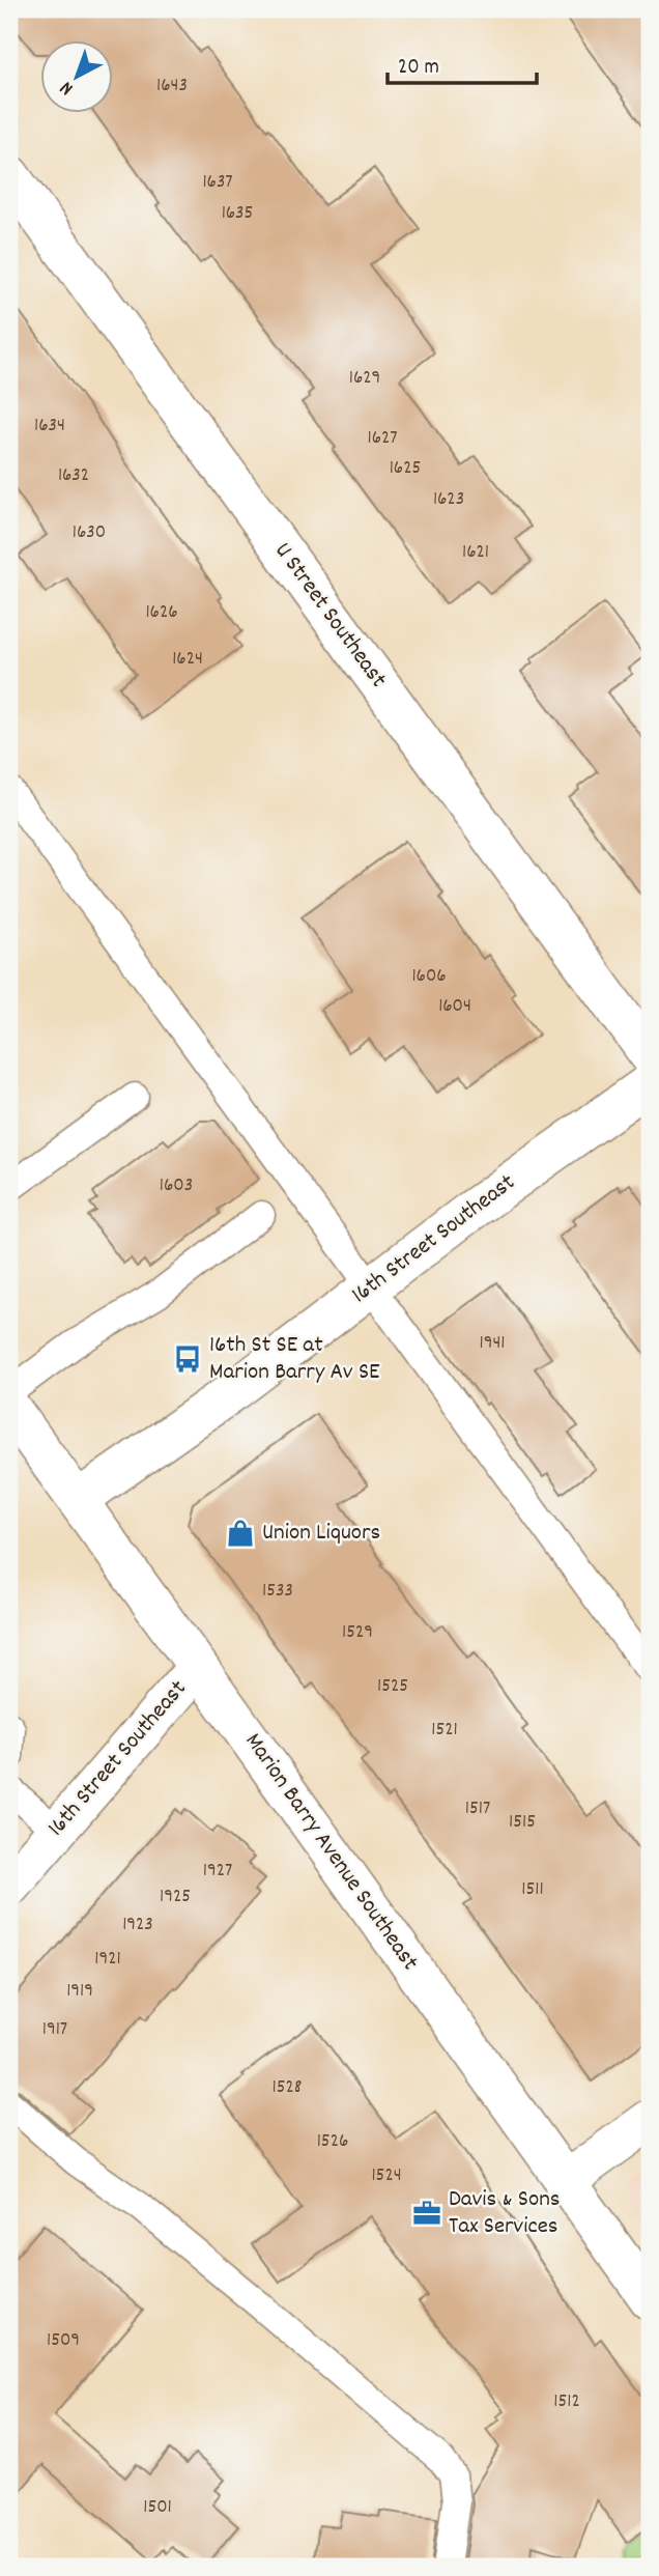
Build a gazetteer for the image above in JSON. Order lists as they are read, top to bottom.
{
  "streets": {
    "street": ["U Street Southeast", "16th Street Southeast", "Marion Barry Avenue Southeast"]
  },
  "crossings": [
    ["16th Street Southeast", "Marion Barry Avenue Southeast"]
  ],
  "places": {
    "bus stop": ["16th St SE at Marion Barry Av SE"],
    "shop": ["Union Liquors"],
    "office": ["Davis & Sons Tax Services"]
  },
  "house_numbers": [
    "1643",
    "1637",
    "1635",
    "1629",
    "1634",
    "1627",
    "1625",
    "1632",
    "1623",
    "1630",
    "1621",
    "1626",
    "1624",
    "1606",
    "1604",
    "1603",
    "1941",
    "1533",
    "1529",
    "1525",
    "1521",
    "1517",
    "1515",
    "1927",
    "1511",
    "1925",
    "1923",
    "1921",
    "1919",
    "1917",
    "1528",
    "1526",
    "1524",
    "1509",
    "1512",
    "1501"
  ],
  "scale_bar": "20 m",
  "north": "bottom left"
}
